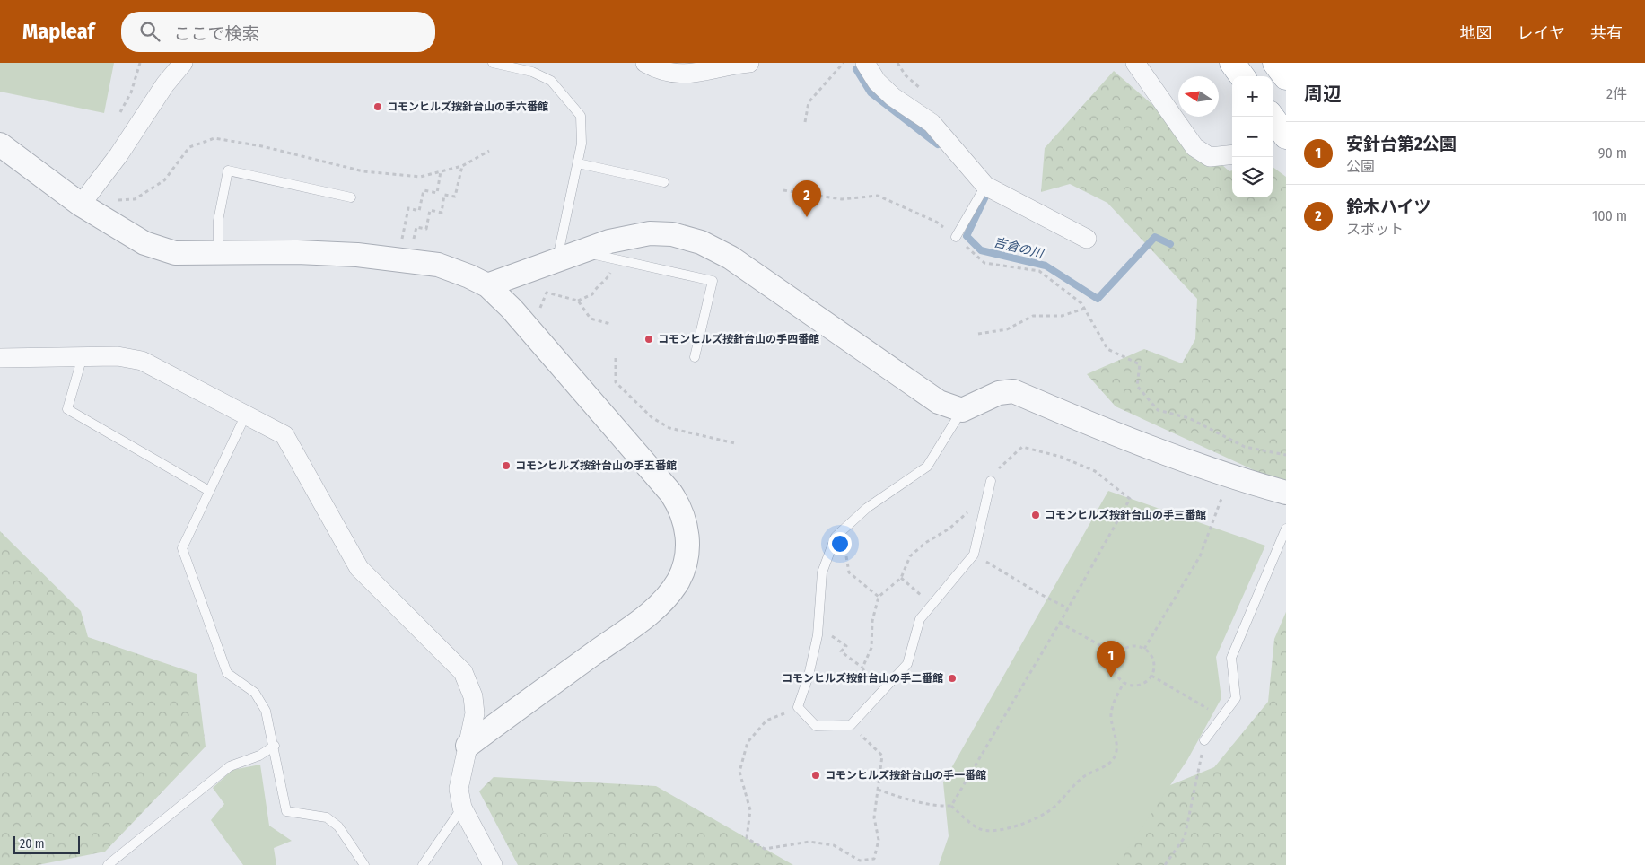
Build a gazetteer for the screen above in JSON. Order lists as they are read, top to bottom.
{
  "water": ["吉倉の川"],
  "places": [
    "コモンヒルズ按針台山の手六番館",
    "コモンヒルズ按針台山の手四番館",
    "コモンヒルズ按針台山の手五番館",
    "コモンヒルズ按針台山の手三番館",
    "コモンヒルズ按針台山の手二番館",
    "コモンヒルズ按針台山の手一番館"
  ],
  "scale_bar": "20 m",
  "north": "left",
  "page": {
    "header": "Mapleaf",
    "search": "ここで検索",
    "nav": ["地図", "レイヤ", "共有"],
    "heading": ["周辺", "2件"],
    "map_buttons": ["+", "−"],
    "list": [
      {
        "mark": "1",
        "name": "安針台第2公園",
        "note": "公園",
        "value": "90 m"
      },
      {
        "mark": "2",
        "name": "鈴木ハイツ",
        "note": "スポット",
        "value": "100 m"
      }
    ],
    "pins": ["2", "1"],
    "scale": "20 m"
  }
}
